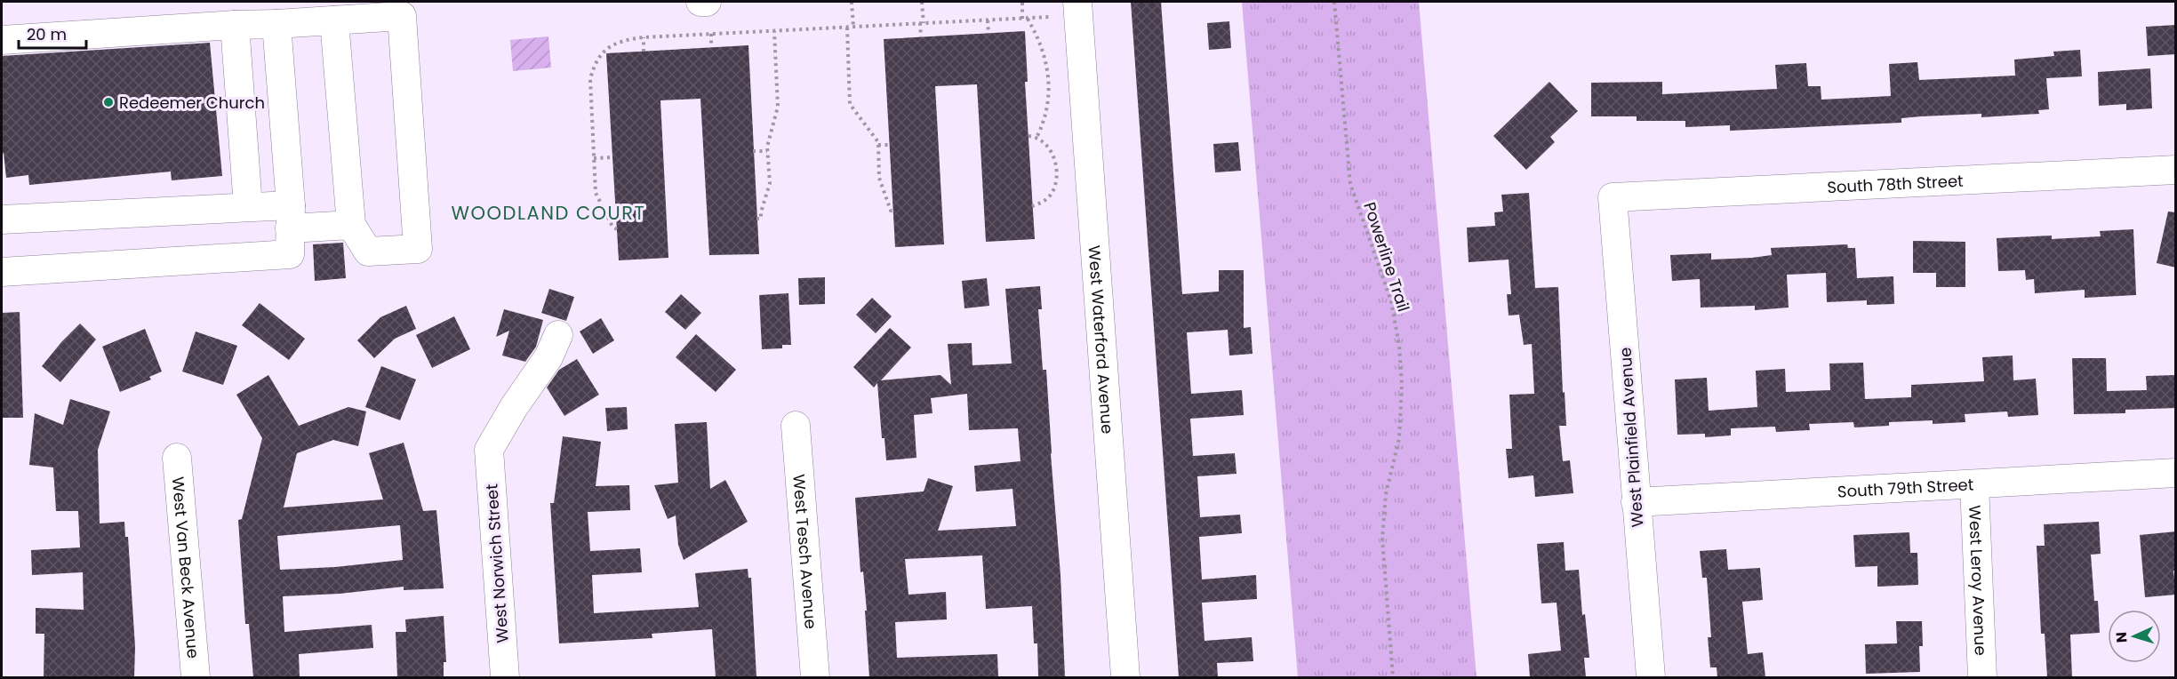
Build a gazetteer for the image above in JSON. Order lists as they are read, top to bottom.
{
  "streets": {
    "street": [
      "South 78th Street",
      "West Waterford Avenue",
      "West Plainfield Avenue",
      "South 79th Street",
      "West Tesch Avenue",
      "West Norwich Street",
      "West Van Beck Avenue",
      "West Leroy Avenue"
    ],
    "path": ["Powerline Trail"]
  },
  "crossings": [
    ["South 78th Street", "West Plainfield Avenue"],
    ["West Plainfield Avenue", "South 79th Street"],
    ["South 79th Street", "West Leroy Avenue"]
  ],
  "districts": ["WOODLAND COURT"],
  "places": ["Redeemer Church"],
  "scale_bar": "20 m",
  "north": "left"
}
